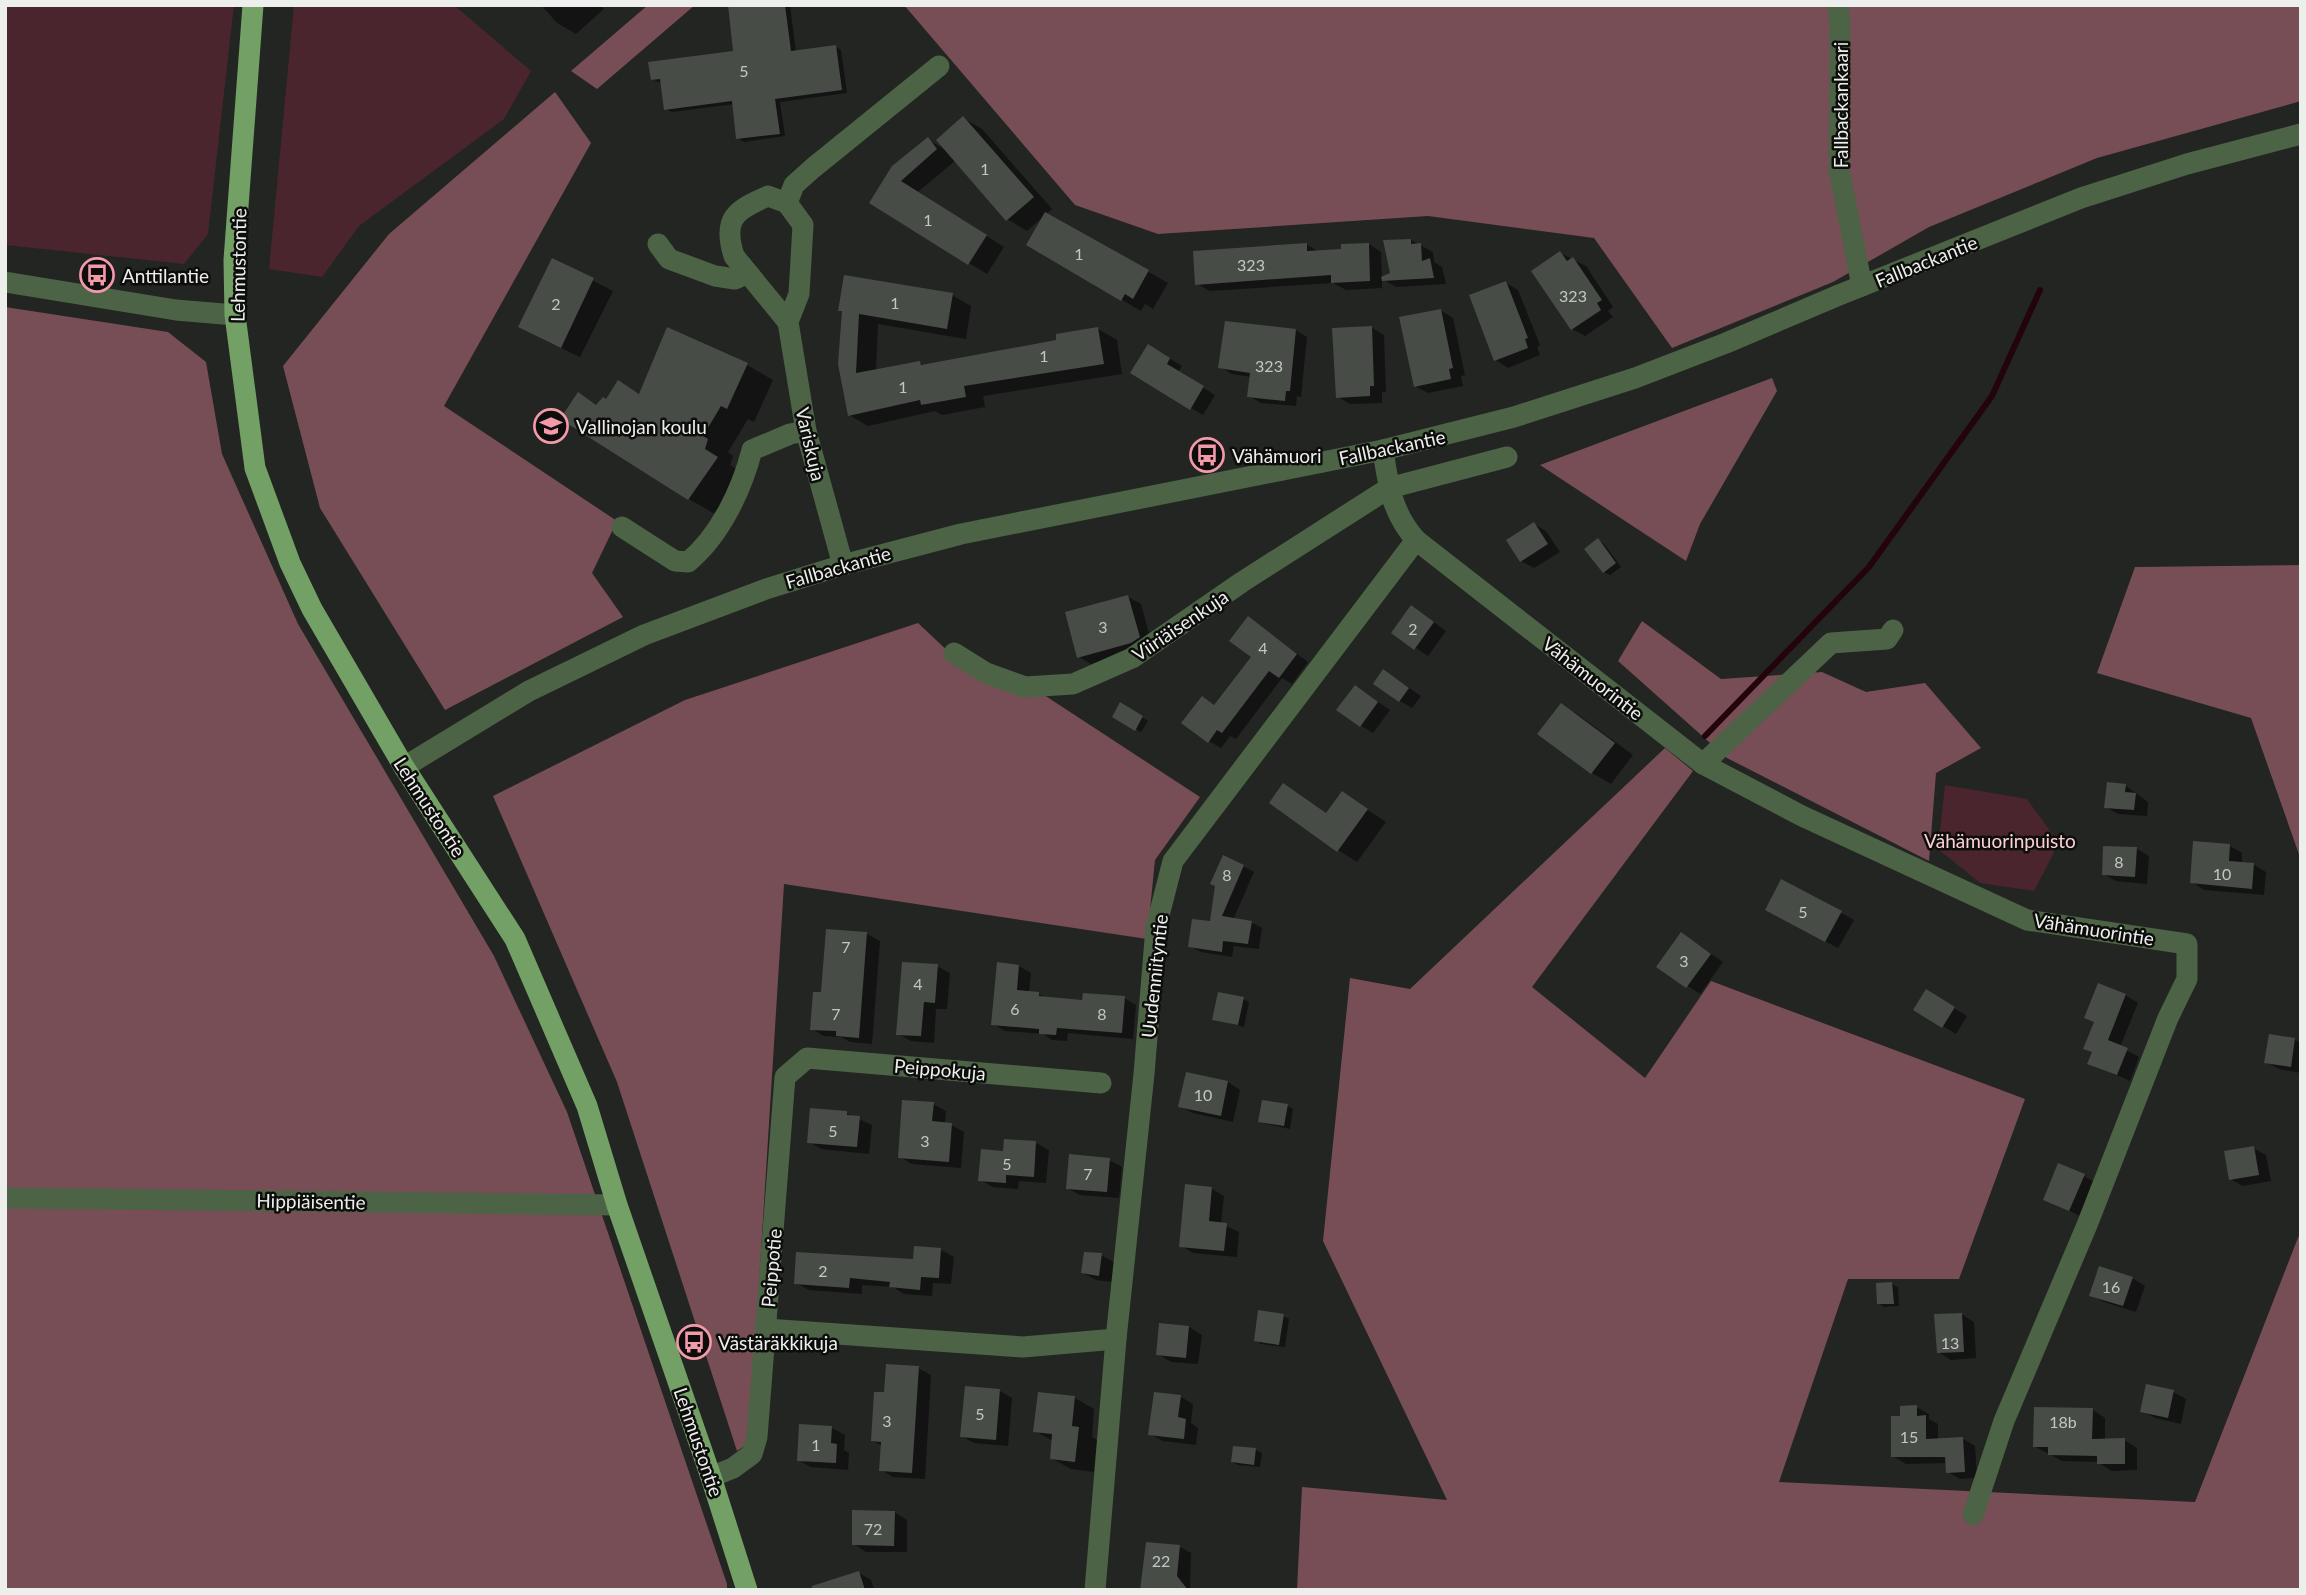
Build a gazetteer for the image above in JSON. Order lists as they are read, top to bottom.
{
  "streets": {
    "main road": ["Lehmustontie"],
    "street": [
      "Fallbackankaari",
      "Fallbackantie",
      "Variskuja",
      "Viiriäisenkuja",
      "Vähämuorintie",
      "Uudenniityntie",
      "Peippokuja",
      "Hippiäisentie",
      "Peippotie"
    ]
  },
  "crossings": [
    ["Fallbackankaari", "Fallbackantie"],
    ["Fallbackantie", "Lehmustontie"],
    ["Fallbackantie", "Variskuja"],
    ["Lehmustontie", "Hippiäisentie"],
    ["Lehmustontie", "Peippotie"],
    ["Vähämuorintie", "Uudenniityntie"],
    ["Peippokuja", "Peippotie"]
  ],
  "parks": ["Vähämuorinpuisto"],
  "places": {
    "bus stop": ["Anttilantie", "Vähämuori", "Västäräkkikuja"],
    "school or university": ["Vallinojan koulu"]
  },
  "house_numbers": [
    "5",
    "1",
    "1",
    "1",
    "323",
    "323",
    "1",
    "2",
    "1",
    "323",
    "1",
    "3",
    "2",
    "4",
    "8",
    "10",
    "8",
    "5",
    "7",
    "3",
    "4",
    "6",
    "7",
    "8",
    "10",
    "5",
    "3",
    "5",
    "7",
    "2",
    "16",
    "13",
    "5",
    "3",
    "18b",
    "15",
    "1",
    "72",
    "22"
  ]
}
